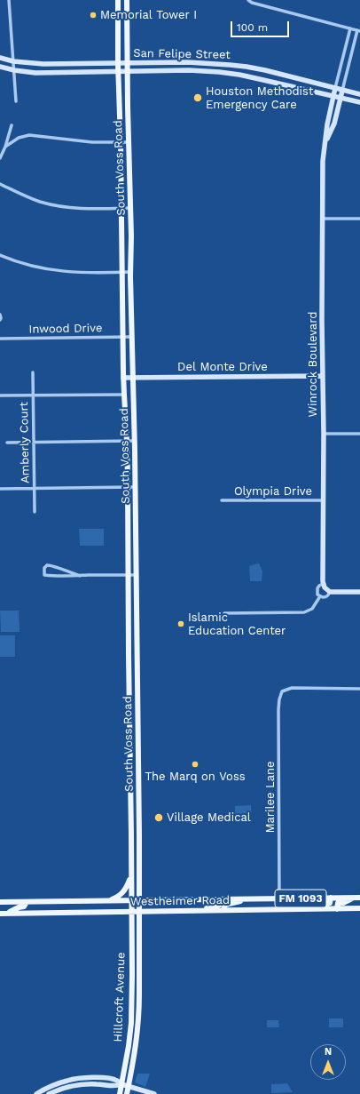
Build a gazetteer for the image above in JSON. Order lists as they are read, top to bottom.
{
  "streets": {
    "main road": [
      "South Voss Road",
      "FM 1093",
      "Westheimer Road",
      "Hillcroft Avenue"
    ],
    "street": [
      "San Felipe Street",
      "Inwood Drive",
      "Winrock Boulevard",
      "Del Monte Drive",
      "Amberly Court",
      "Olympia Drive",
      "Marilee Lane"
    ]
  },
  "crossings": [
    ["San Felipe Street", "South Voss Road"],
    ["San Felipe Street", "Winrock Boulevard"],
    ["South Voss Road", "Inwood Drive"],
    ["South Voss Road", "Del Monte Drive"],
    ["South Voss Road", "Westheimer Road"],
    ["South Voss Road", "Hillcroft Avenue"],
    ["Winrock Boulevard", "Del Monte Drive"],
    ["Winrock Boulevard", "Olympia Drive"],
    ["Marilee Lane", "Westheimer Road"],
    ["Westheimer Road", "Hillcroft Avenue"]
  ],
  "places": [
    "Memorial Tower I",
    "Houston Methodist Emergency Care",
    "Islamic Education Center",
    "The Marq on Voss",
    "Village Medical"
  ],
  "scale_bar": "100 m",
  "north": "top"
}
